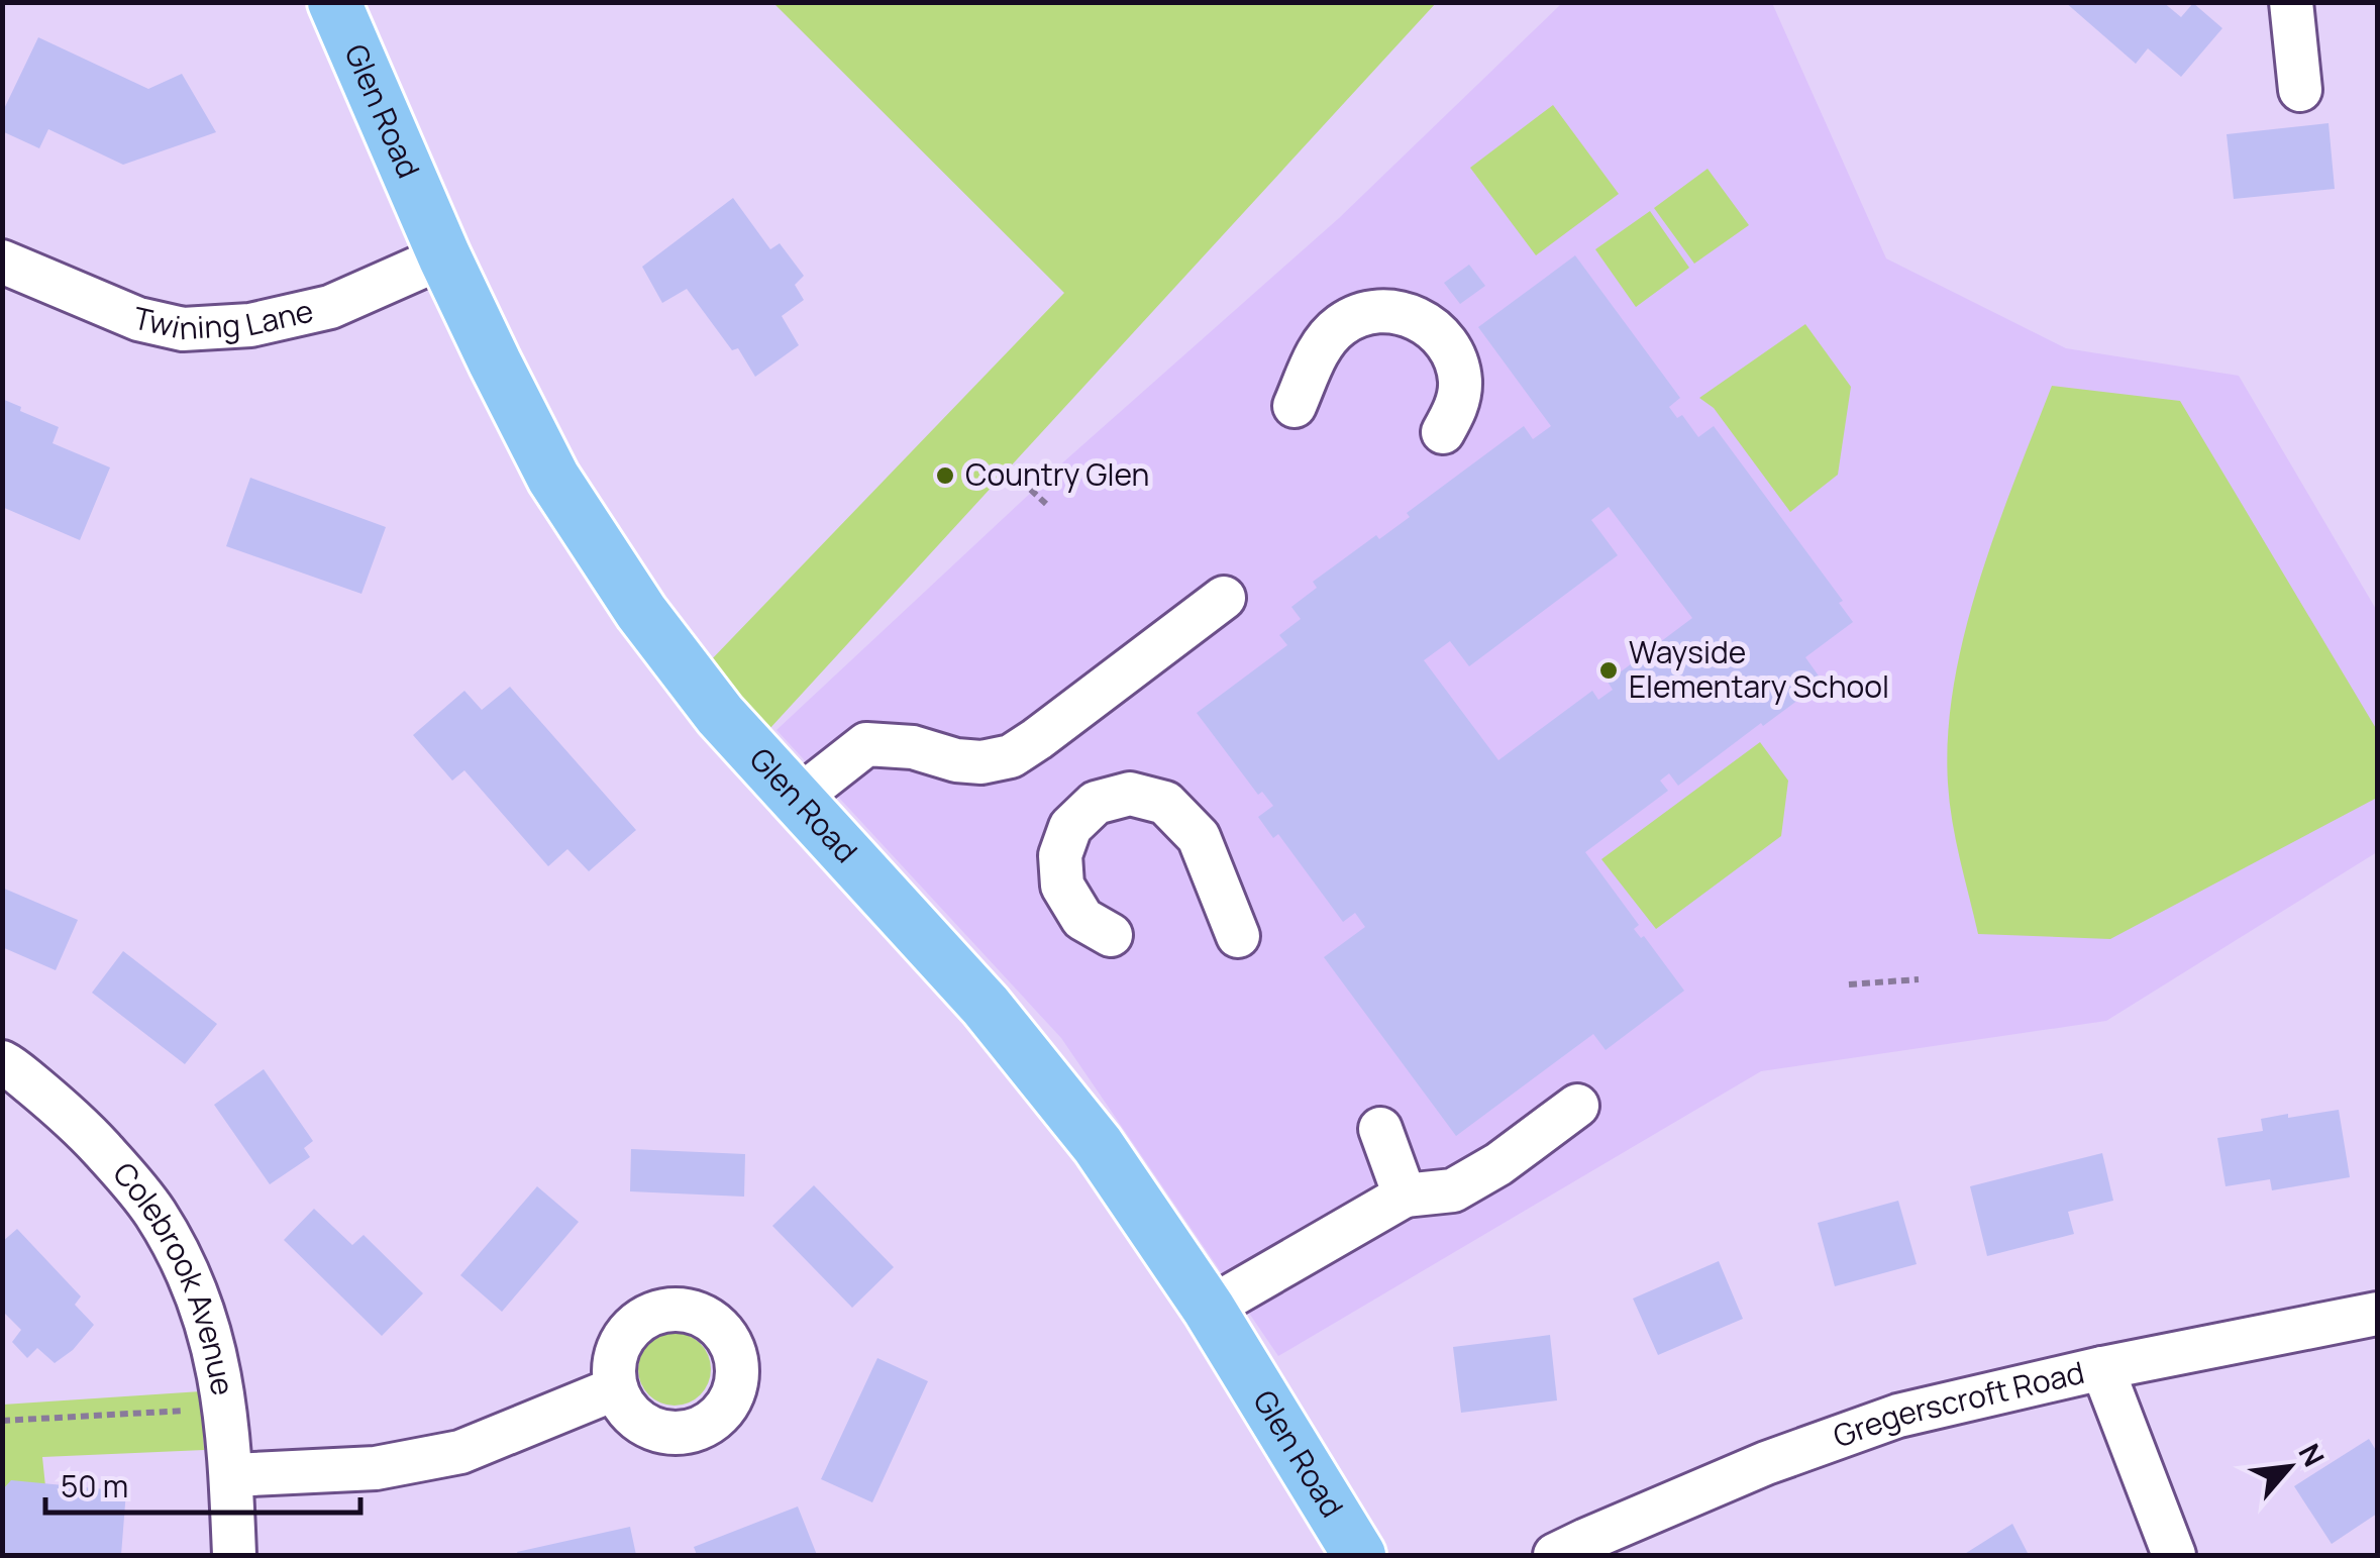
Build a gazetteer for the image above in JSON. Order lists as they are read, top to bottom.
{
  "streets": {
    "main road": ["Glen Road"],
    "street": ["Twining Lane", "Colebrook Avenue", "Gregerscroft Road"]
  },
  "crossings": [
    ["Glen Road", "Twining Lane"]
  ],
  "places": ["Country Glen", "Wayside Elementary School"],
  "scale_bar": "50 m",
  "north": "top right"
}
